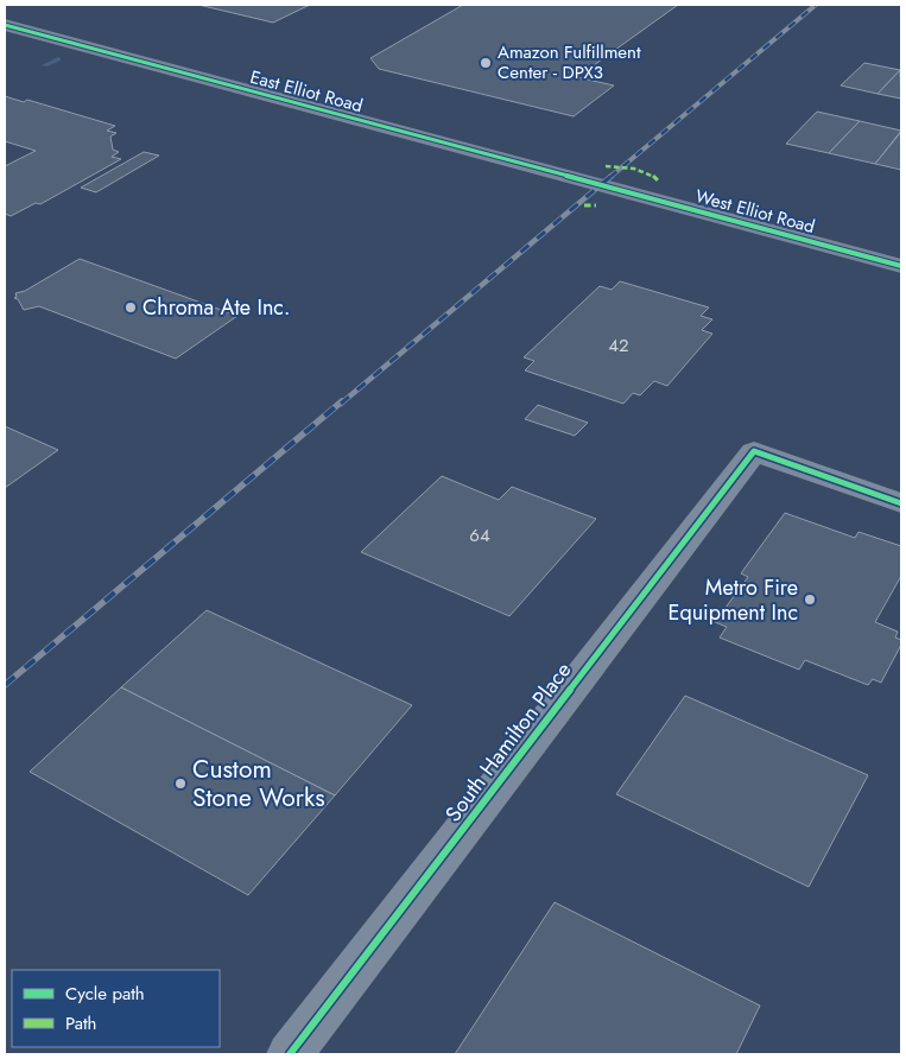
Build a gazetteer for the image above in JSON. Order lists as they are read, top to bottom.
{
  "streets": {
    "main road": ["East Elliot Road", "West Elliot Road"],
    "street": ["South Hamilton Place"]
  },
  "crossings": [
    ["East Elliot Road", "West Elliot Road"]
  ],
  "places": [
    "Amazon Fulfillment Center - DPX3",
    "Chroma Ate Inc.",
    "Metro Fire Equipment Inc",
    "Custom Stone Works"
  ],
  "house_numbers": ["42", "64"],
  "legend": ["Cycle path", "Path"]
}
